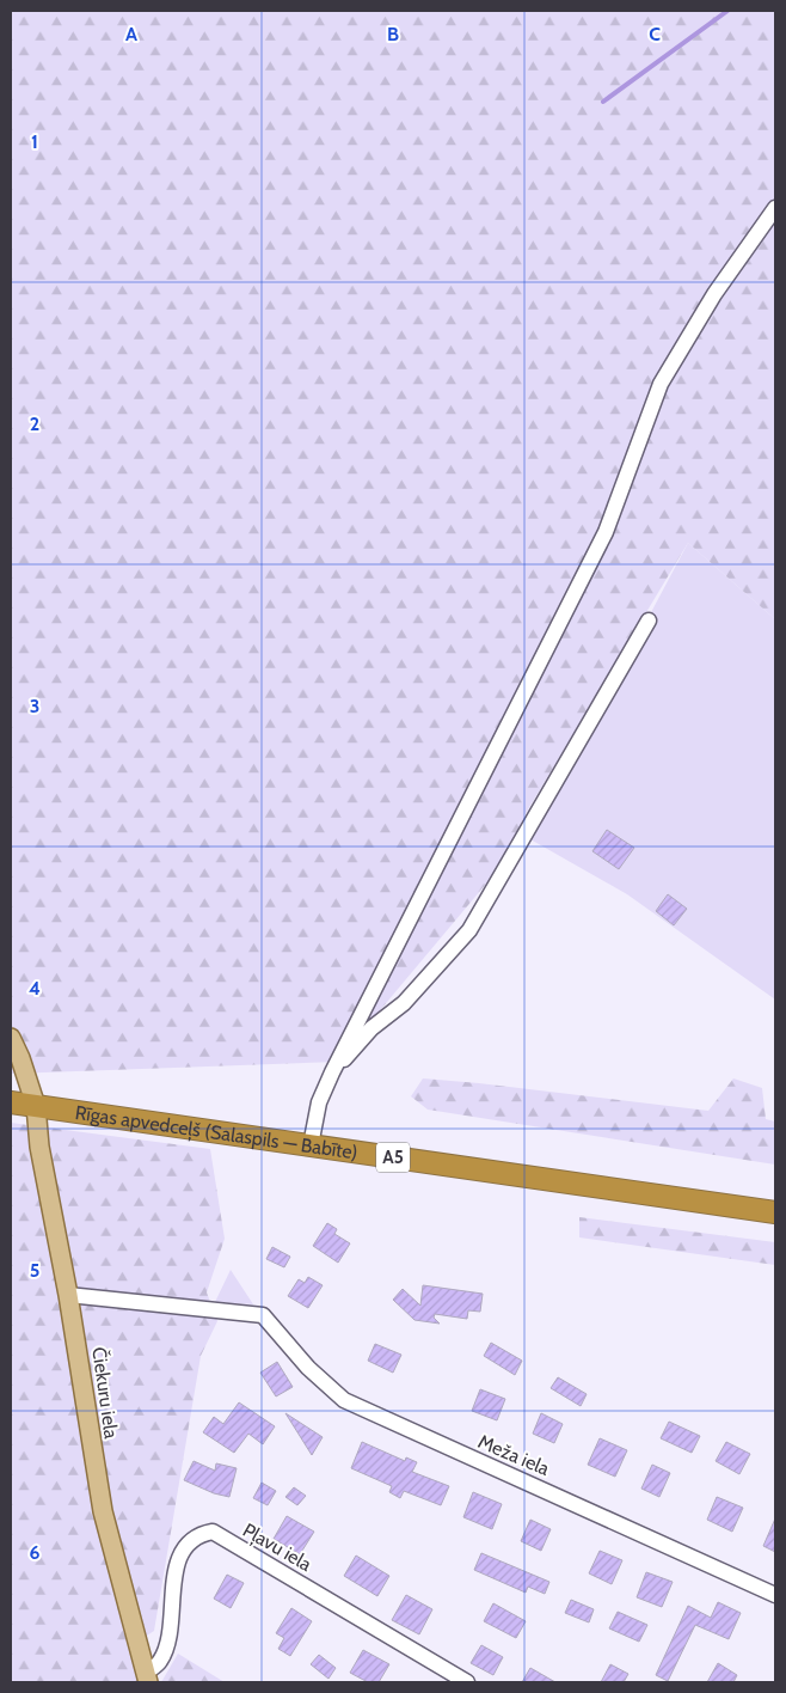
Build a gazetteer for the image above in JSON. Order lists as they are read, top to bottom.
{
  "streets": {
    "highway": ["Rīgas apvedceļš (Salaspils — Babīte)", "A5"],
    "main road": ["Čiekuru iela"],
    "street": ["Meža iela", "Pļavu iela"]
  },
  "crossings": [
    ["Rīgas apvedceļš (Salaspils — Babīte)", "Čiekuru iela"],
    ["Čiekuru iela", "Meža iela"],
    ["Čiekuru iela", "Pļavu iela"]
  ],
  "grid": {
    "columns": ["A", "B", "C"],
    "rows": [
      "1",
      "2",
      "3",
      "4",
      "5",
      "6"
    ]
  }
}
